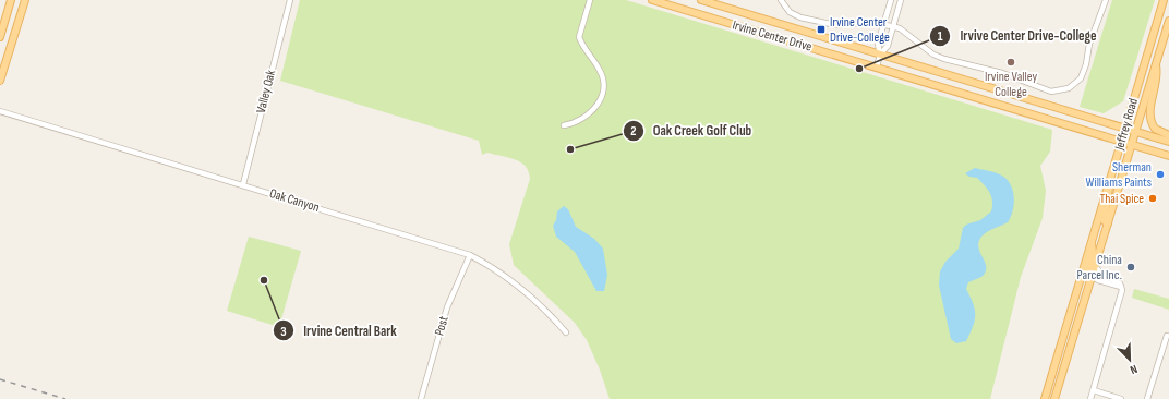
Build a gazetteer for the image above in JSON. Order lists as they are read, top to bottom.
{
  "streets": {
    "main road": ["Irvine Center Drive", "Jeffrey Road"],
    "street": ["Valley Oak", "Oak Canyon", "Post"]
  },
  "crossings": [
    ["Irvine Center Drive", "Jeffrey Road"],
    ["Valley Oak", "Oak Canyon"],
    ["Oak Canyon", "Post"]
  ],
  "places": {
    "transit": ["Irvine Center Drive-College"],
    "other": [
      "Irvine Valley College",
      "Irvive Center Drive-College",
      "Oak Creek Golf Club",
      "Sherman Williams Paints",
      "Thai Spice",
      "China Parcel Inc.",
      "Irvine Central Bark"
    ]
  },
  "north": "bottom right"
}
